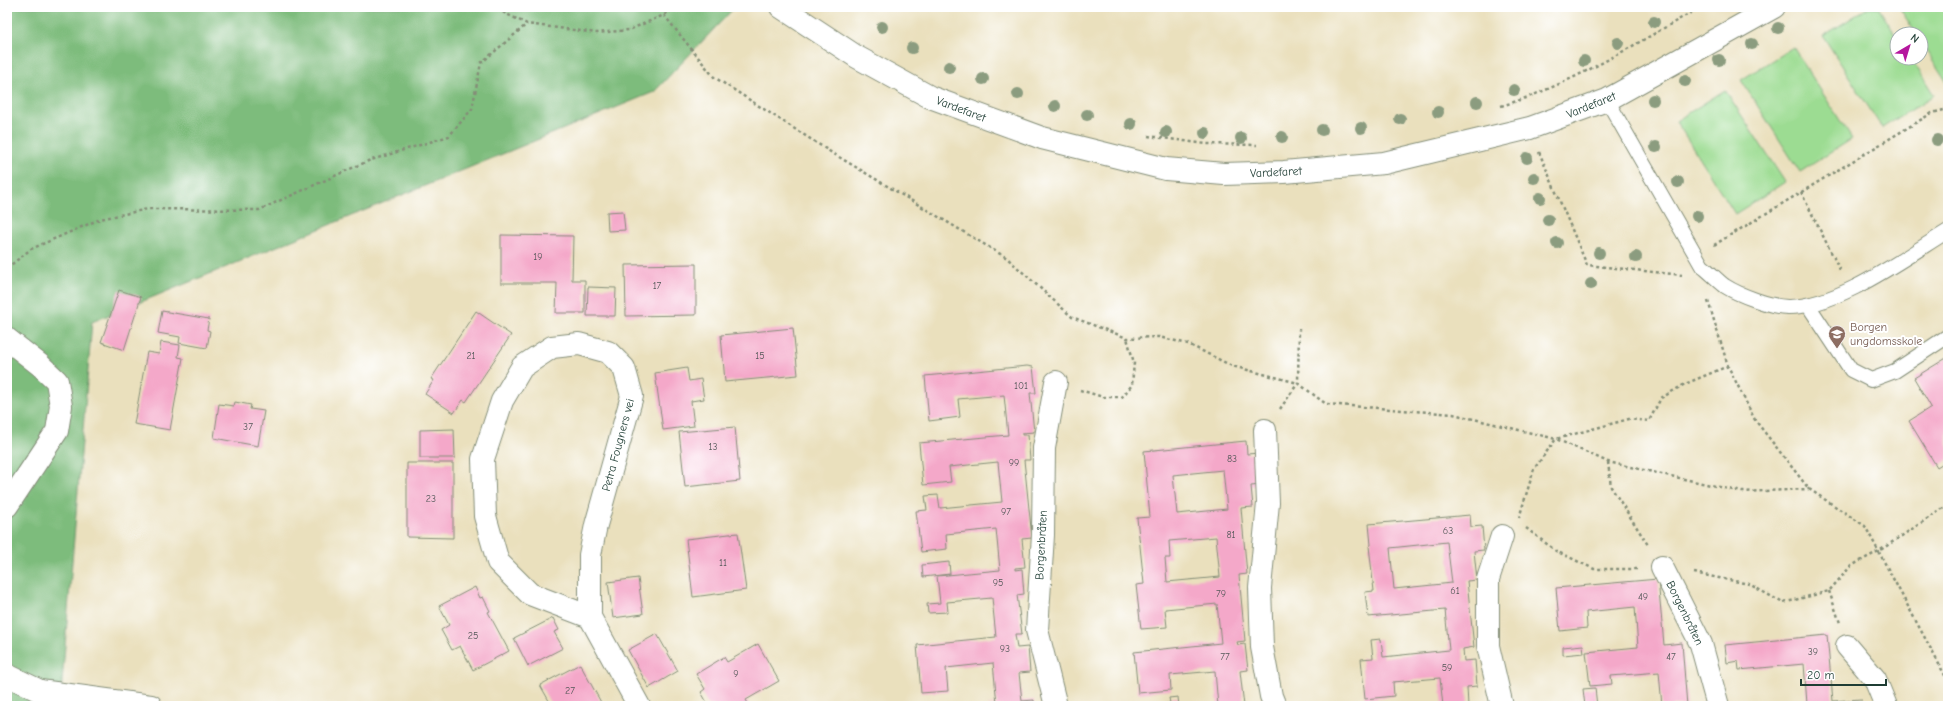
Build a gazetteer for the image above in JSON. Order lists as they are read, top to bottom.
{
  "streets": {
    "street": ["Vardefaret", "Petra Fougners vei", "Borgenbråten"]
  },
  "places": {
    "school or university": ["Borgen ungdomsskole"]
  },
  "house_numbers": [
    "19",
    "17",
    "21",
    "15",
    "101",
    "37",
    "13",
    "83",
    "99",
    "23",
    "97",
    "63",
    "81",
    "11",
    "95",
    "61",
    "79",
    "49",
    "25",
    "93",
    "39",
    "77",
    "47",
    "59",
    "9",
    "27"
  ],
  "scale_bar": "20 m",
  "north": "top right"
}
